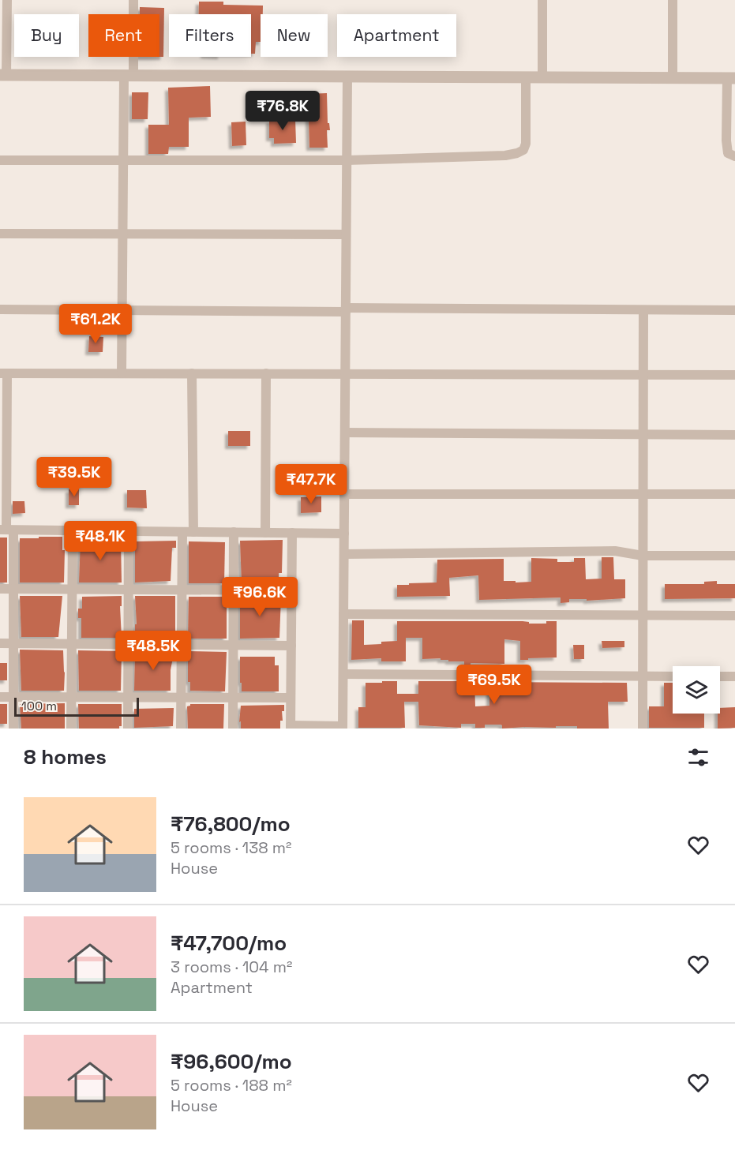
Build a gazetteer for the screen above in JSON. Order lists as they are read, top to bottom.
{
  "scale_bar": "100 m",
  "page": {
    "chip": [
      "Buy",
      "Rent",
      "Filters",
      "New",
      "Apartment"
    ],
    "price": [
      "₹76.8K",
      "₹61.2K",
      "₹39.5K",
      "₹47.7K",
      "₹48.1K",
      "₹96.6K",
      "₹48.5K",
      "₹69.5K"
    ],
    "scale": "100 m",
    "heading": "8 homes",
    "list": [
      {
        "name": "₹76,800/mo",
        "note": "5 rooms · 138 m² · House"
      },
      {
        "name": "₹47,700/mo",
        "note": "3 rooms · 104 m² · Apartment"
      },
      {
        "name": "₹96,600/mo",
        "note": "5 rooms · 188 m² · House"
      }
    ]
  }
}
